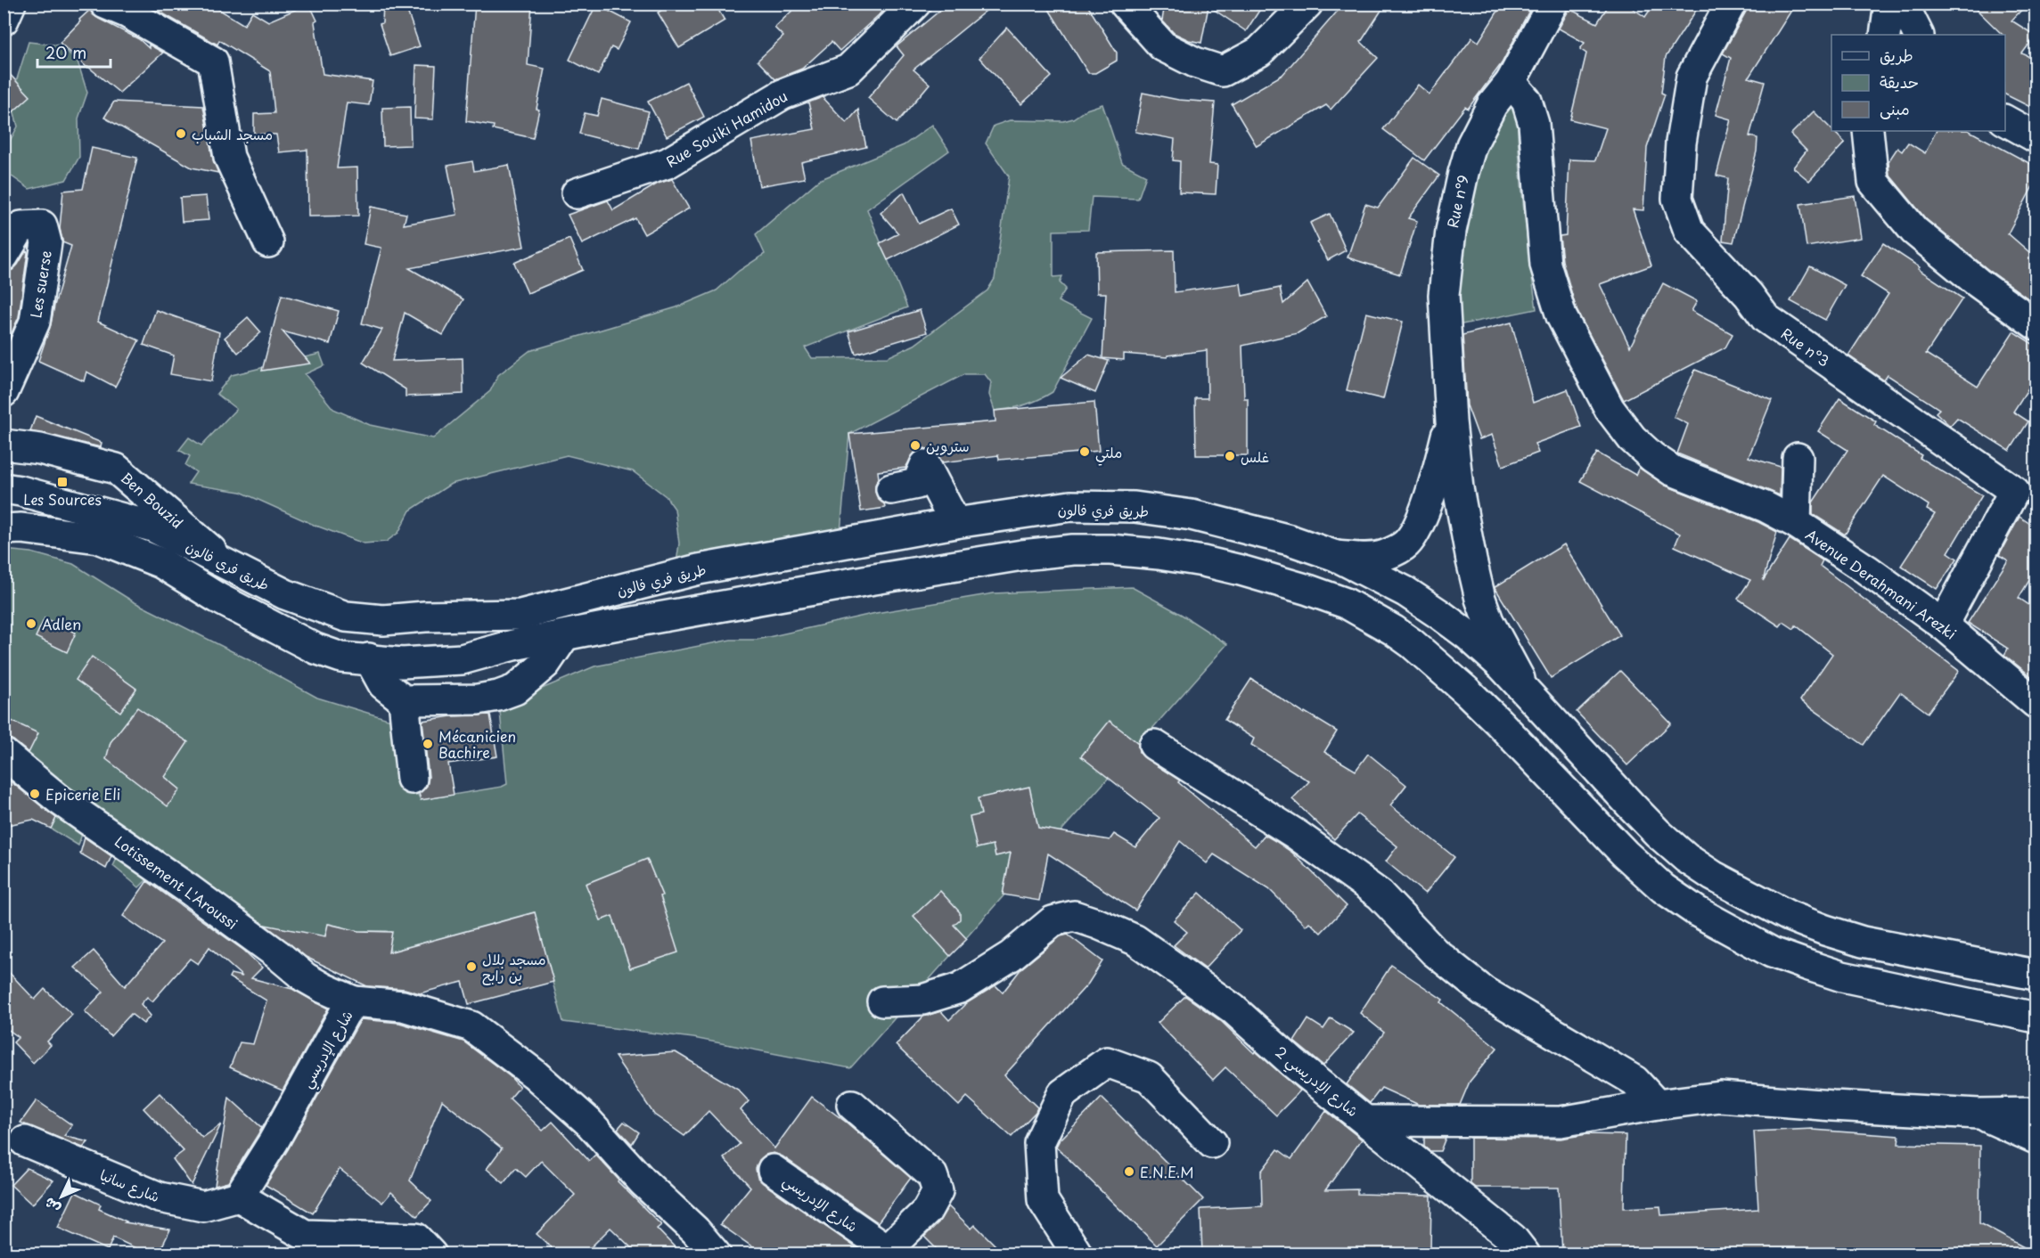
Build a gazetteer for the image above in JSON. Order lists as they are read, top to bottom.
{
  "streets": {
    "main road": [
      "Rue Souiki Hamidou",
      "Rue n°9",
      "Les suerse",
      "Rue n°3",
      "Ben Bouzid",
      "طريق فري فالون",
      "Avenue Derahmani Arezki",
      "Lotissement L'Aroussi",
      "شارع الإدريسي",
      "شارع الإدريسي 2",
      "شارع سانيا"
    ]
  },
  "crossings": [
    ["Rue n°9", "Avenue Derahmani Arezki"],
    ["Rue n°3", "Avenue Derahmani Arezki"],
    ["Ben Bouzid", "طريق فري فالون"],
    ["Lotissement L'Aroussi", "شارع الإدريسي"],
    ["شارع الإدريسي", "شارع سانيا"]
  ],
  "places": {
    "other": [
      "مسجد الشباب",
      "ستروين",
      "ملتي",
      "غلس",
      "Adlen",
      "Mécanicien Bachire",
      "Epicerie Eli",
      "مسجد بلال بن رابح",
      "E.N.E.M"
    ],
    "transit": ["Les Sources"]
  },
  "legend": ["طريق", "حديقة", "مبنى"],
  "scale_bar": "20 m",
  "north": "bottom left"
}
